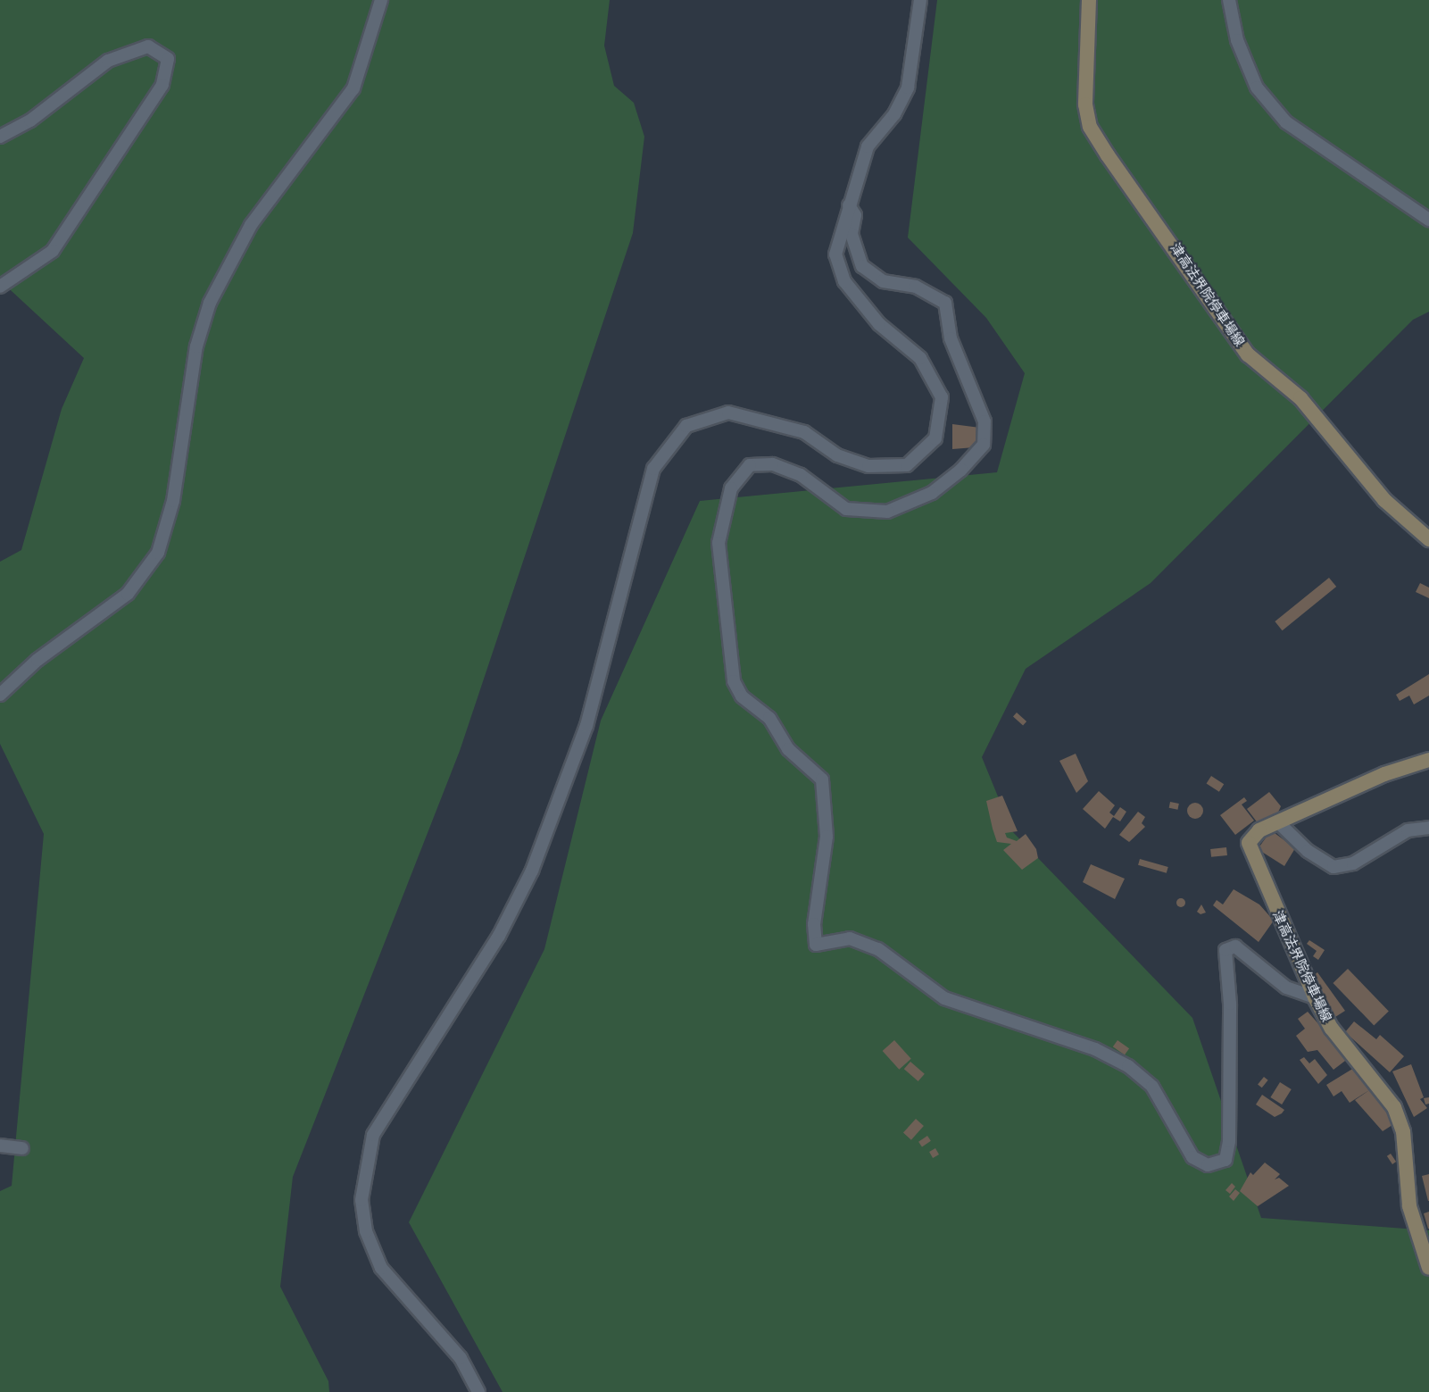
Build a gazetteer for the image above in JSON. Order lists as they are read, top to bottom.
{
  "streets": {
    "main road": ["津高法界院停車場線"]
  }
}
